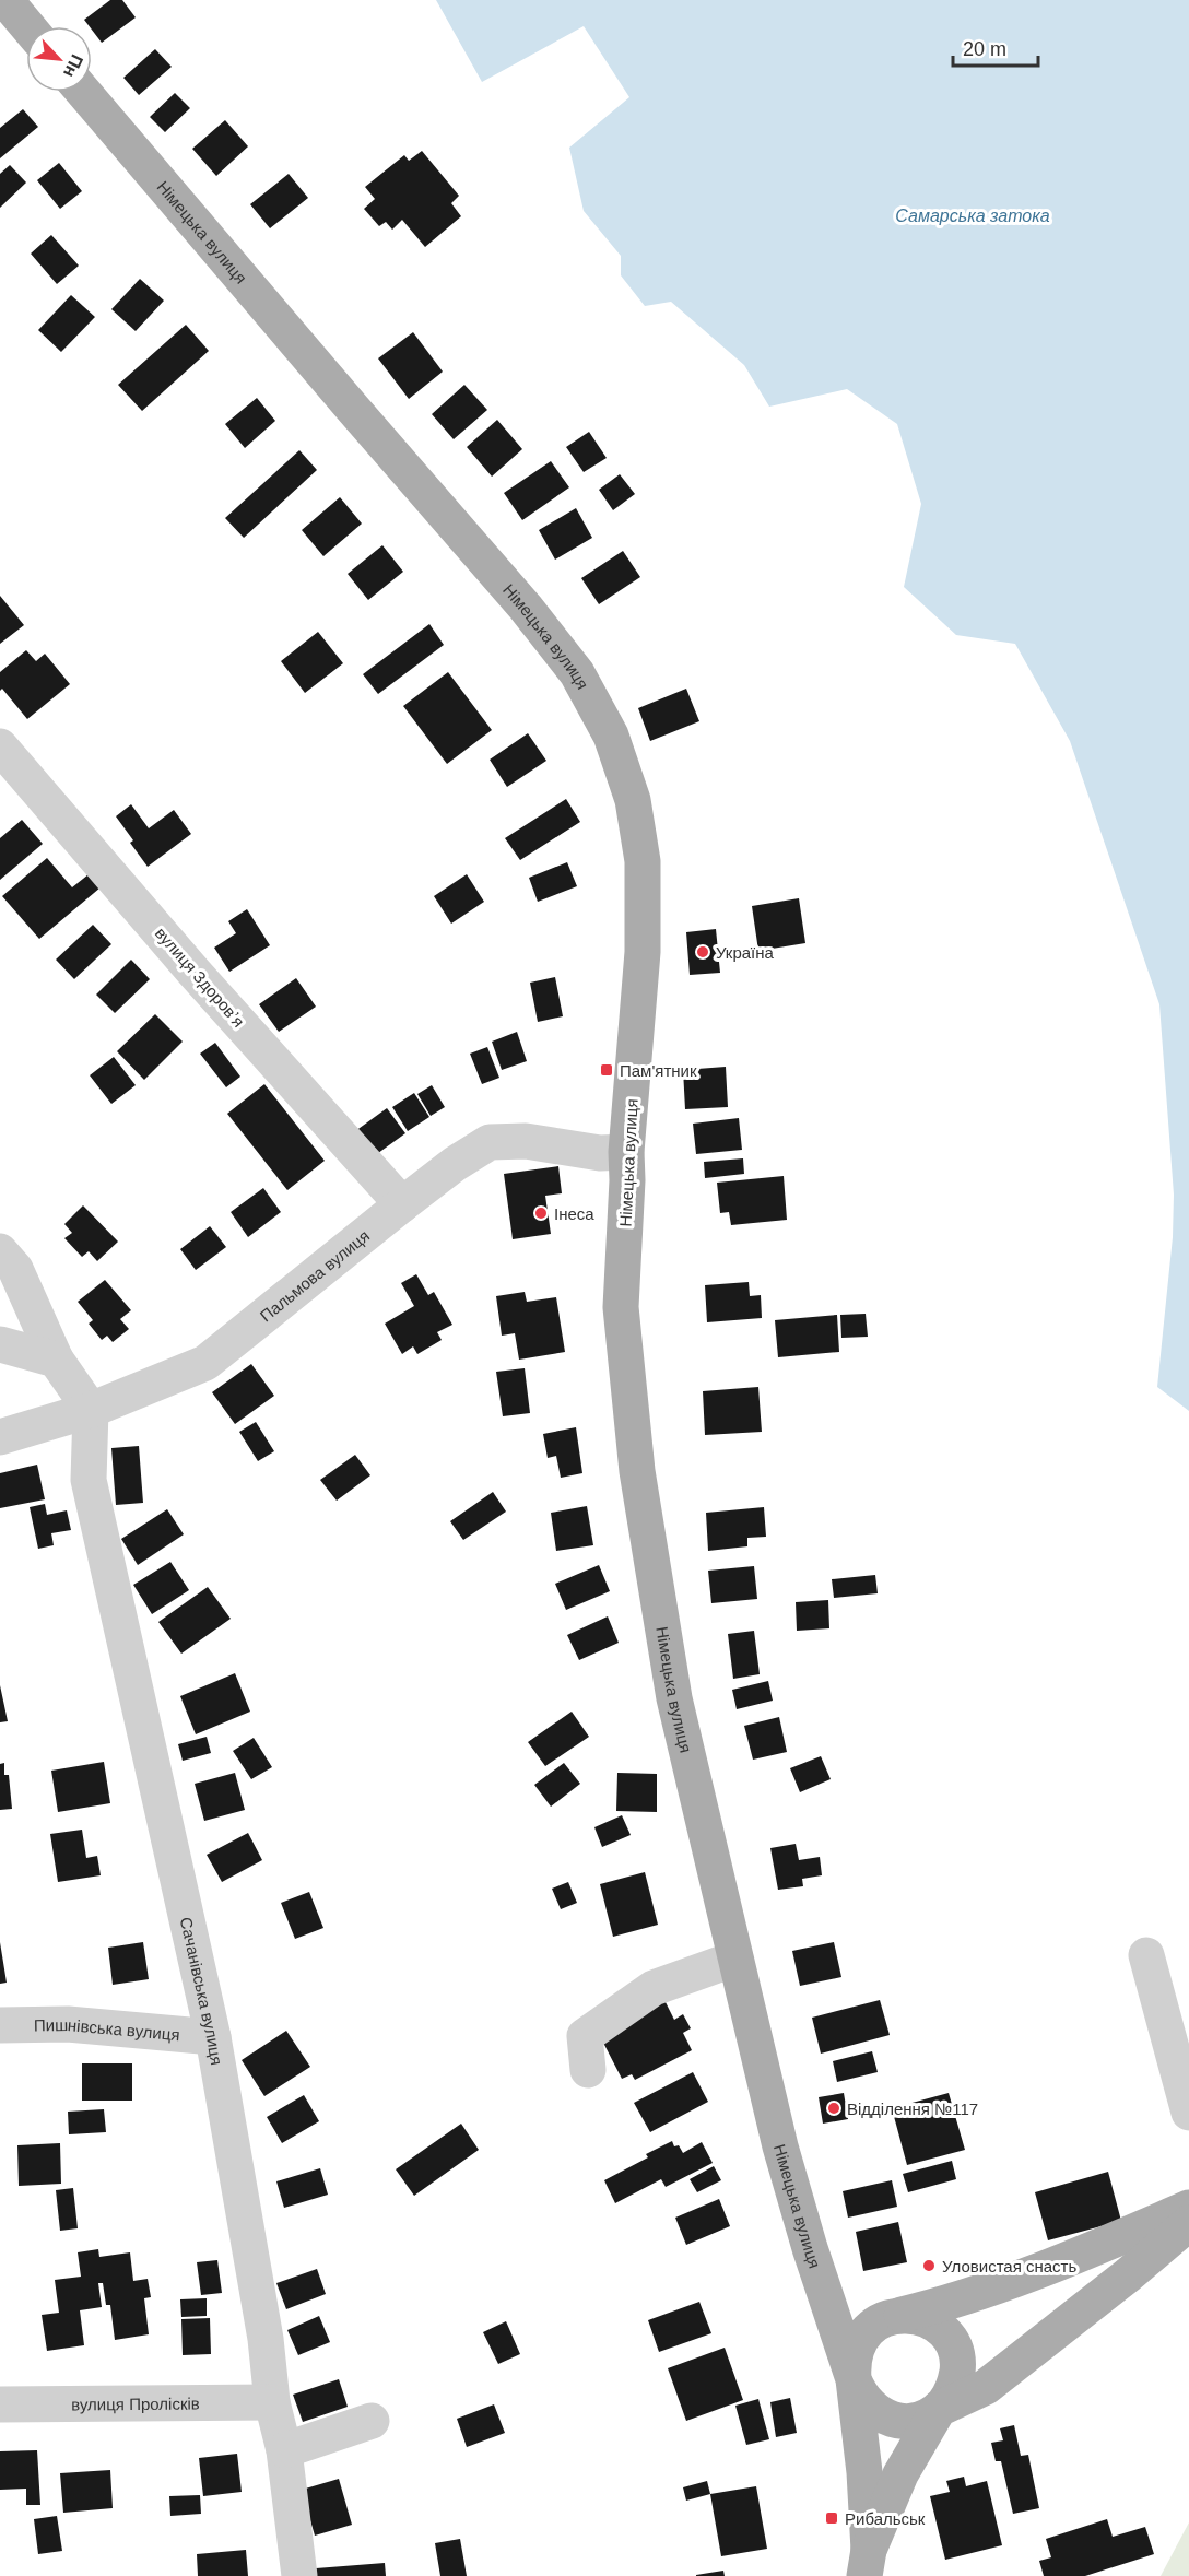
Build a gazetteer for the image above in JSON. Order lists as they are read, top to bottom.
{
  "streets": {
    "main road": ["Німецька вулиця"],
    "street": [
      "вулиця Здоровʼя",
      "Пальмова вулиця",
      "Сачанівська вулиця",
      "Пишнівська вулиця",
      "вулиця Пролісків"
    ]
  },
  "crossings": [
    ["Німецька вулиця", "Пальмова вулиця"],
    ["вулиця Здоровʼя", "Пальмова вулиця"],
    ["Пальмова вулиця", "Сачанівська вулиця"],
    ["Сачанівська вулиця", "Пишнівська вулиця"],
    ["Сачанівська вулиця", "вулиця Пролісків"]
  ],
  "water": ["Самарська затока"],
  "places": {
    "other": [
      "Україна",
      "Інеса",
      "Відділення №117",
      "Уловистая снасть"
    ],
    "transit": ["Пам'ятник", "Рибальськ"]
  },
  "scale_bar": "20 m",
  "north": "bottom right"
}
